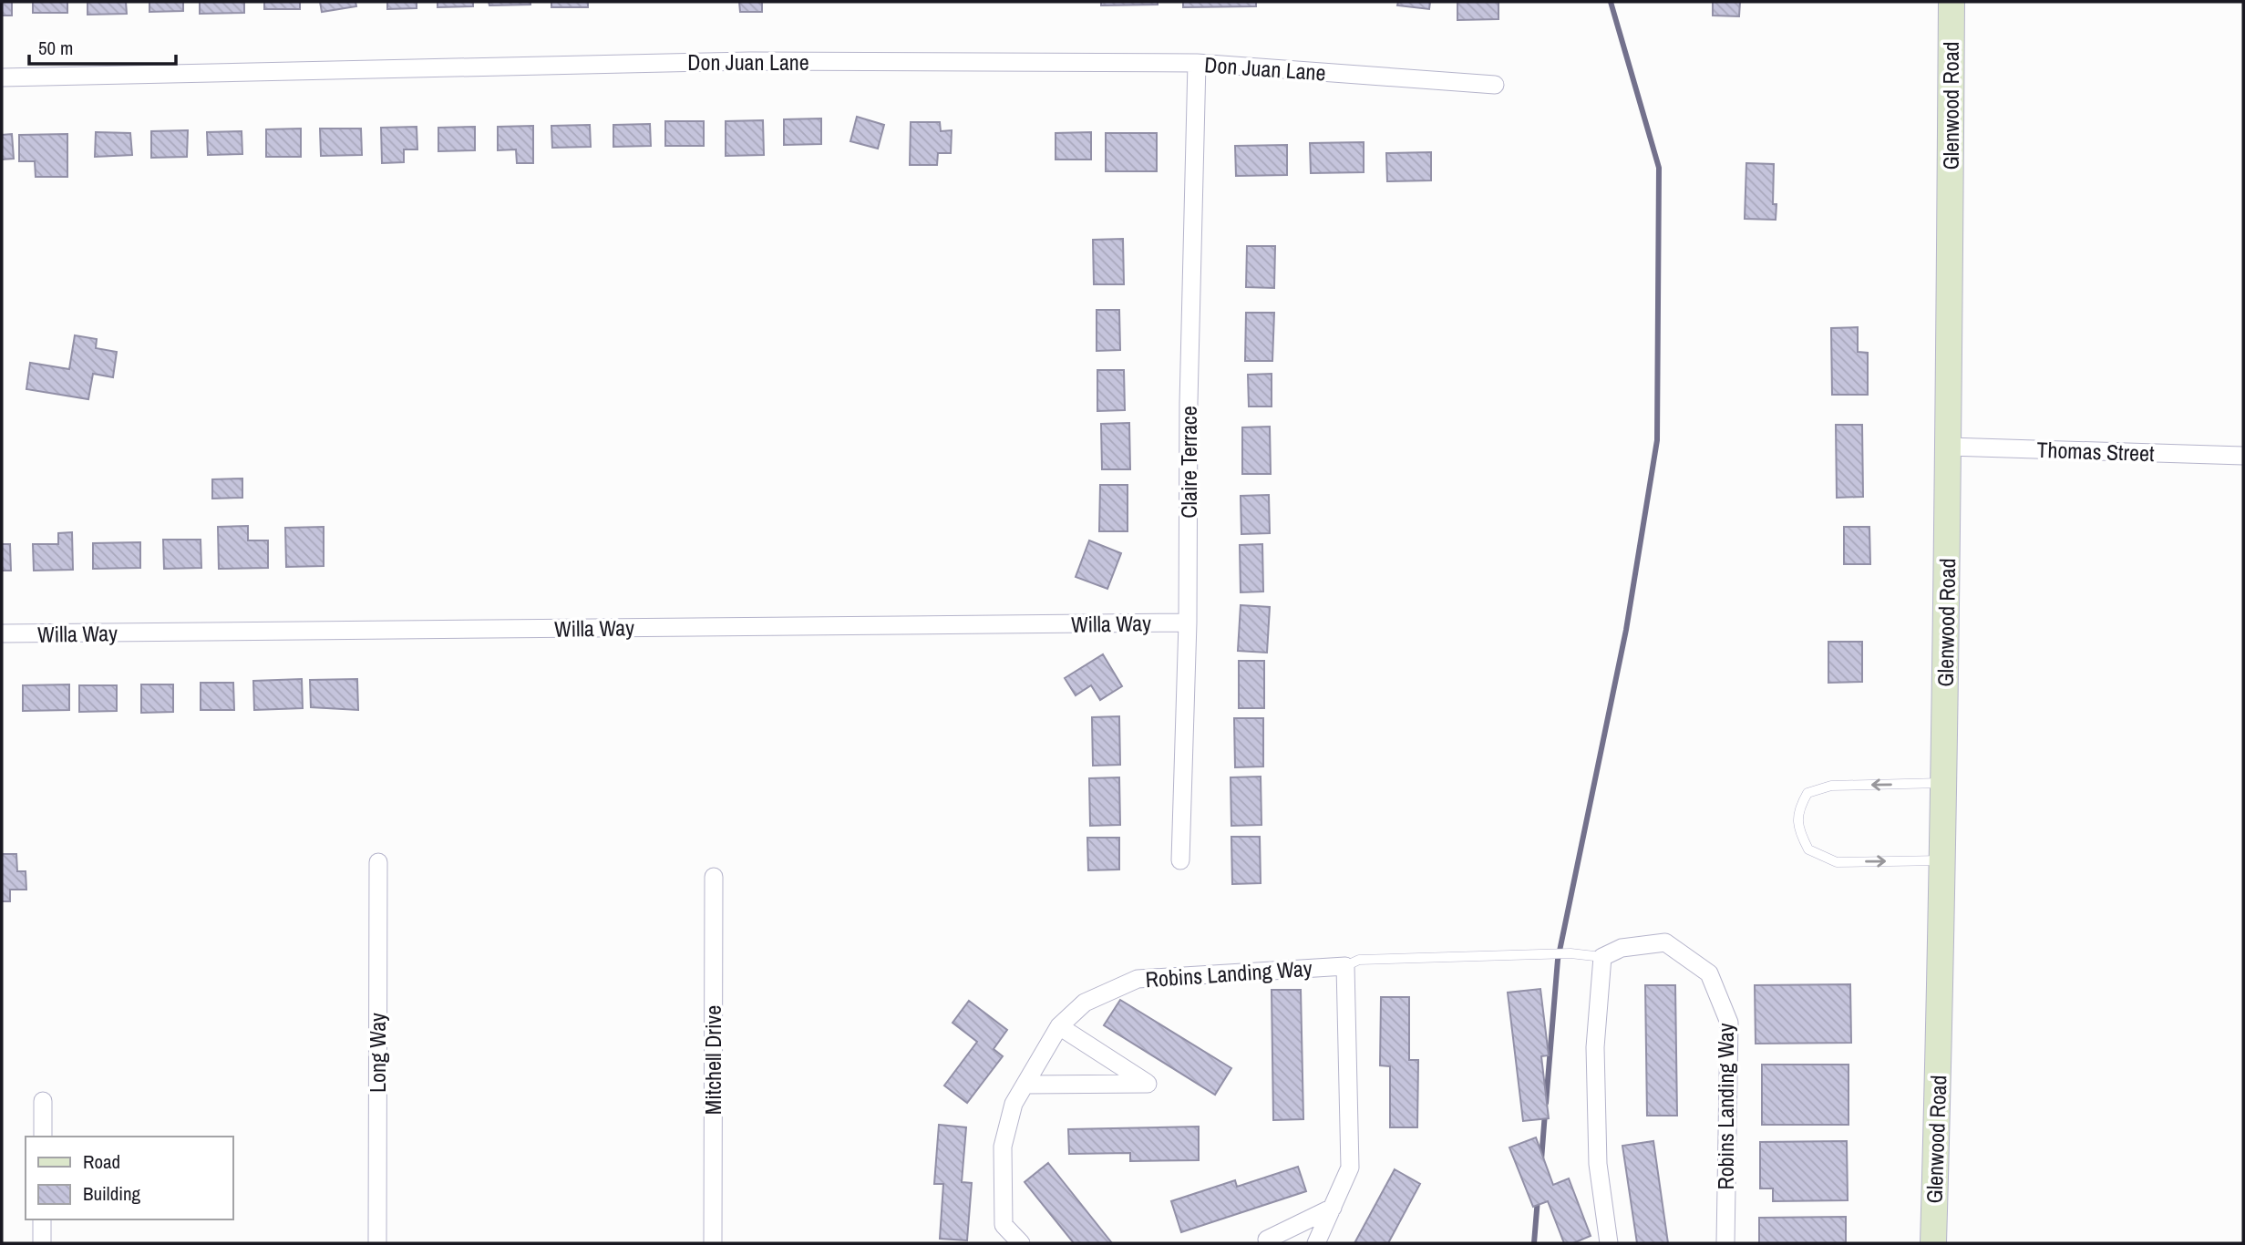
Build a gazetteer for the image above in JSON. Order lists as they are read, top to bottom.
{
  "streets": {
    "main road": ["Glenwood Road"],
    "street": [
      "Don Juan Lane",
      "Thomas Street",
      "Claire Terrace",
      "Willa Way",
      "Robins Landing Way",
      "Long Way",
      "Mitchell Drive"
    ]
  },
  "crossings": [
    ["Don Juan Lane", "Claire Terrace"],
    ["Glenwood Road", "Thomas Street"],
    ["Claire Terrace", "Willa Way"]
  ],
  "legend": ["Road", "Building"],
  "scale_bar": "50 m"
}
